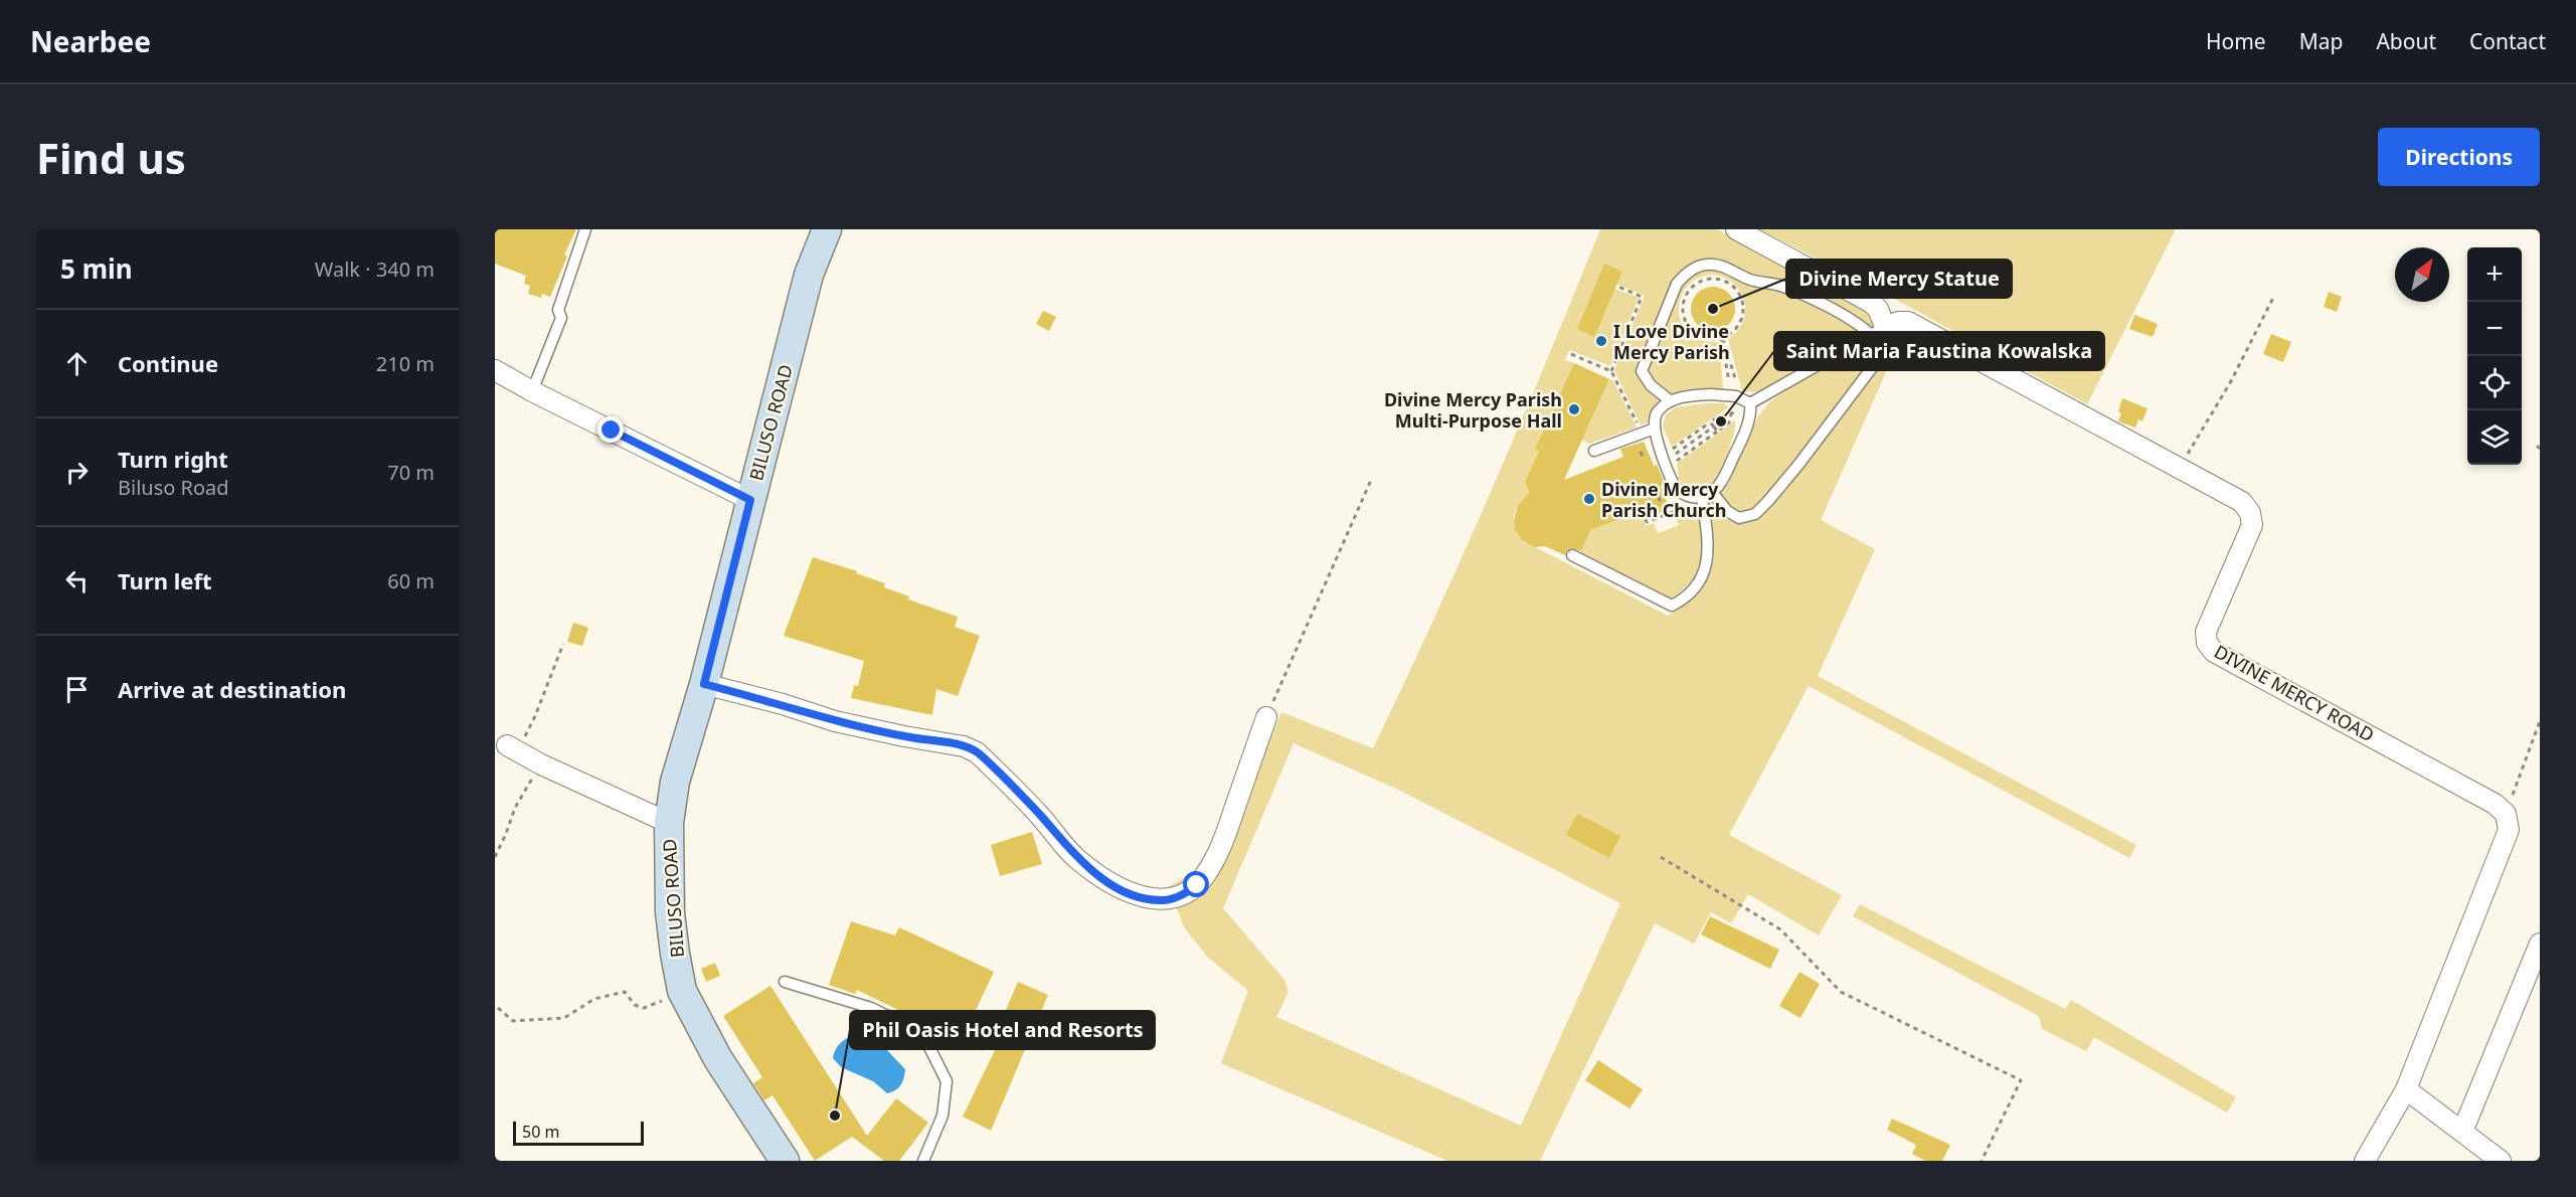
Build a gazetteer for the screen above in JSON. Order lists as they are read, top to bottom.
{
  "streets": {
    "street": ["BILUSO ROAD", "DIVINE MERCY ROAD"]
  },
  "places": [
    "Divine Mercy Statue",
    "I Love Divine Mercy Parish",
    "Divine Mercy Parish Multi-Purpose Hall",
    "Saint Maria Faustina Kowalska",
    "Divine Mercy Parish Church",
    "Phil Oasis Hotel and Resorts"
  ],
  "scale_bar": "50 m",
  "north": "top right",
  "page": {
    "header": "Nearbee",
    "nav": [
      "Home",
      "Map",
      "About",
      "Contact"
    ],
    "buttons": "Directions",
    "title": "Find us",
    "heading": ["5 min", "Walk · 340 m"],
    "map_buttons": ["+", "−"],
    "list": [
      ["Continue", "210 m"],
      ["Turn right", "Biluso Road", "70 m"],
      ["Turn left", "60 m"],
      "Arrive at destination"
    ],
    "scale": "50 m"
  }
}
